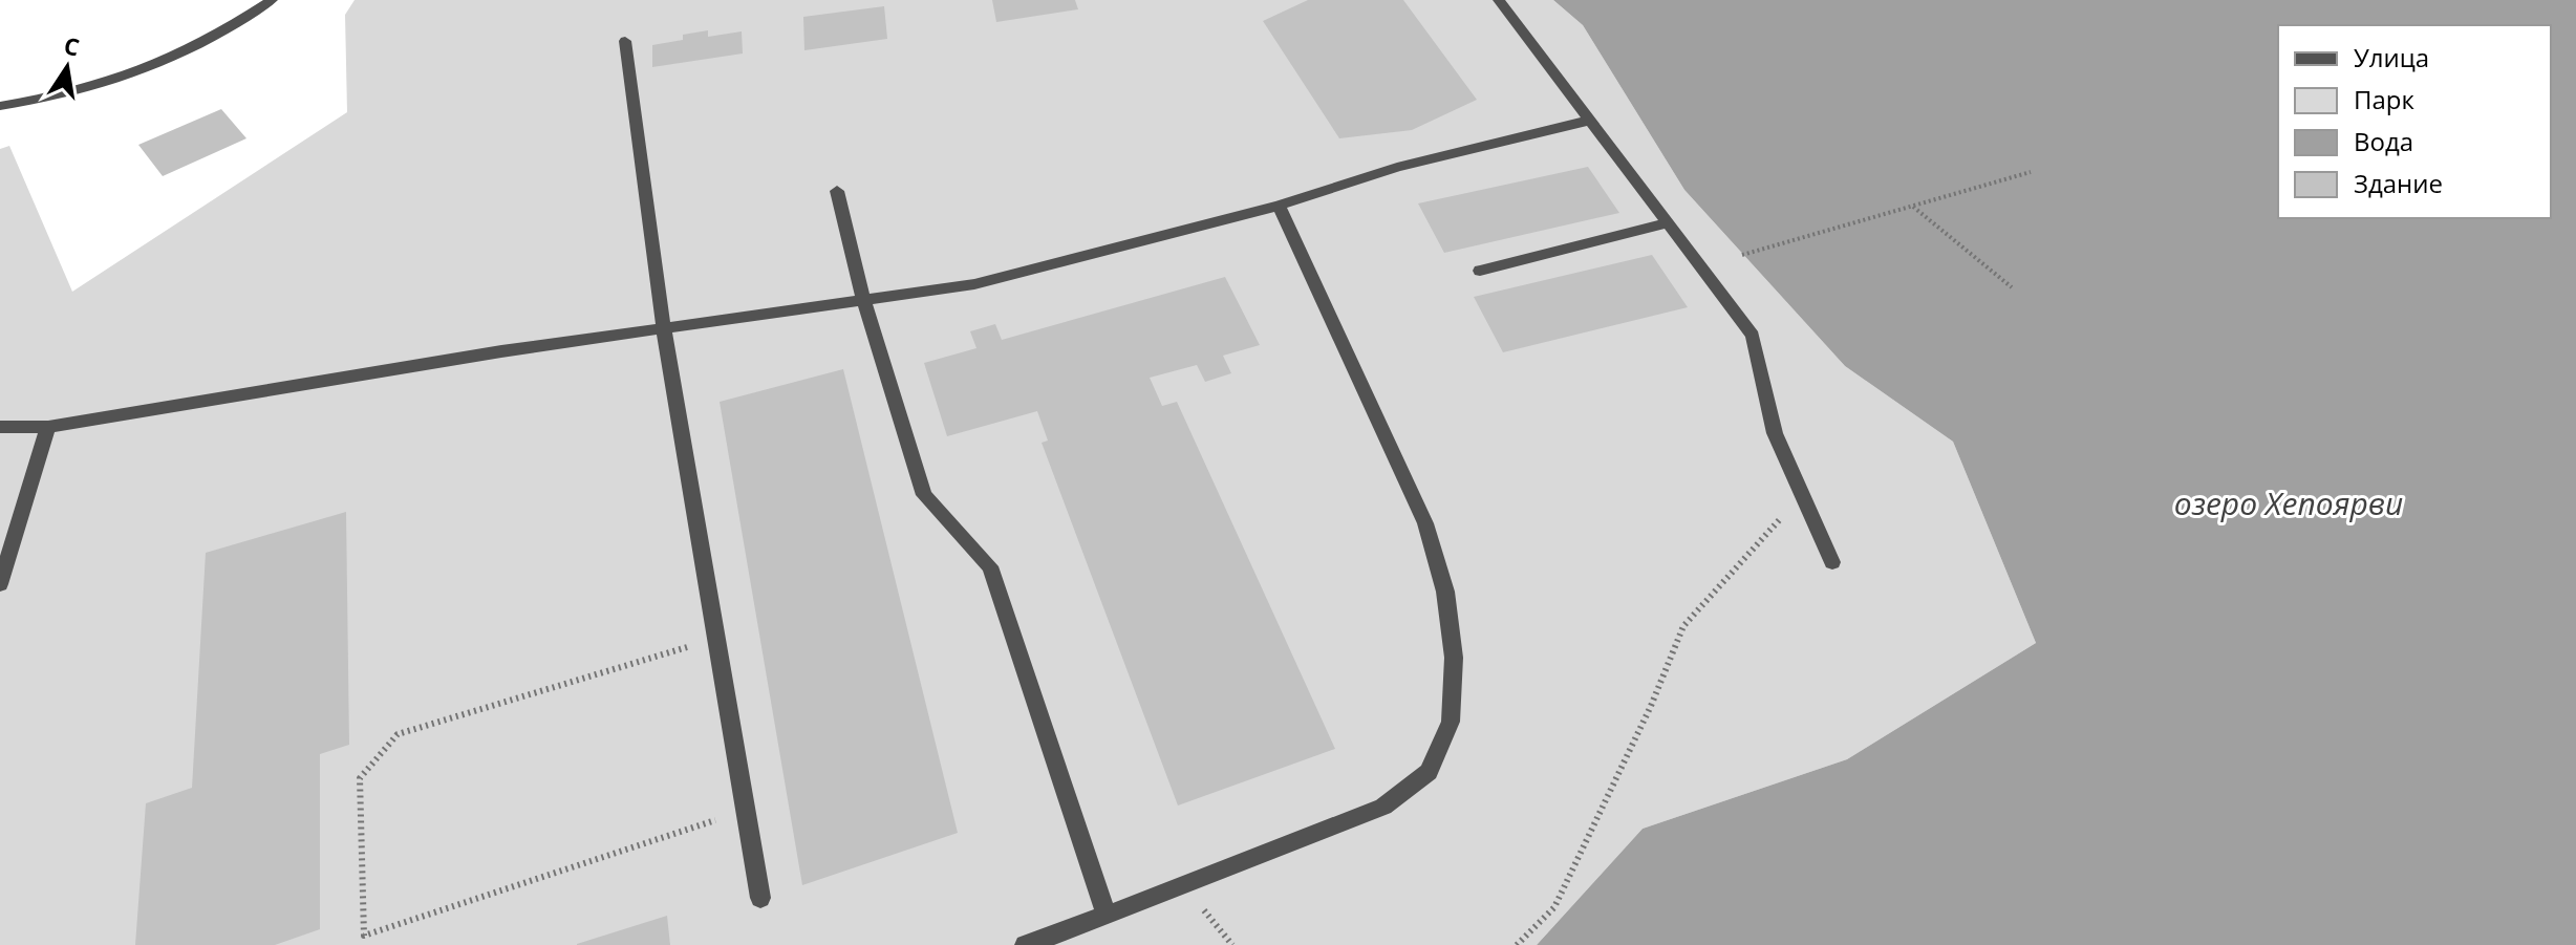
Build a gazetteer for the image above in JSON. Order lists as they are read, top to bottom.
{
  "water": ["озеро Хепоярви"],
  "legend": [
    "Улица",
    "Парк",
    "Вода",
    "Здание"
  ],
  "north": "top"
}
